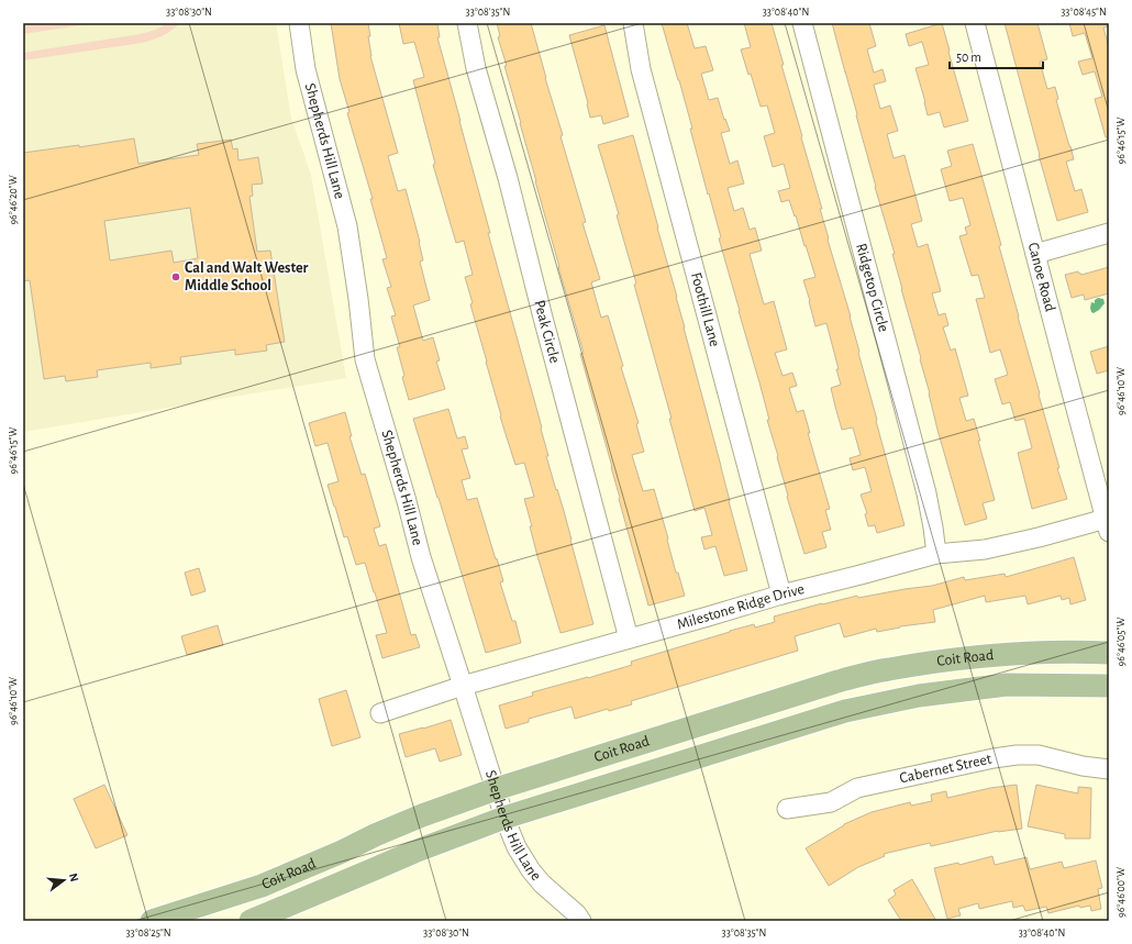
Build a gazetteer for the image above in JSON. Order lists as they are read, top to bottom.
{
  "streets": {
    "main road": ["Coit Road"],
    "street": [
      "Shepherds Hill Lane",
      "Canoe Road",
      "Ridgetop Circle",
      "Foothill Lane",
      "Peak Circle",
      "Milestone Ridge Drive",
      "Cabernet Street"
    ]
  },
  "crossings": [
    ["Shepherds Hill Lane", "Milestone Ridge Drive"],
    ["Shepherds Hill Lane", "Coit Road"],
    ["Canoe Road", "Milestone Ridge Drive"],
    ["Ridgetop Circle", "Milestone Ridge Drive"],
    ["Foothill Lane", "Milestone Ridge Drive"],
    ["Peak Circle", "Milestone Ridge Drive"]
  ],
  "places": ["Cal and Walt Wester Middle School"],
  "scale_bar": "50 m",
  "north": "right",
  "coordinates": [
    "33°08'30\"N",
    "33°08'35\"N",
    "33°08'40\"N",
    "33°08'45\"N",
    "96°46'15\"W",
    "96°46'20\"W",
    "96°46'10\"W",
    "96°46'05\"W",
    "96°46'00\"W",
    "33°08'25\"N"
  ]
}
